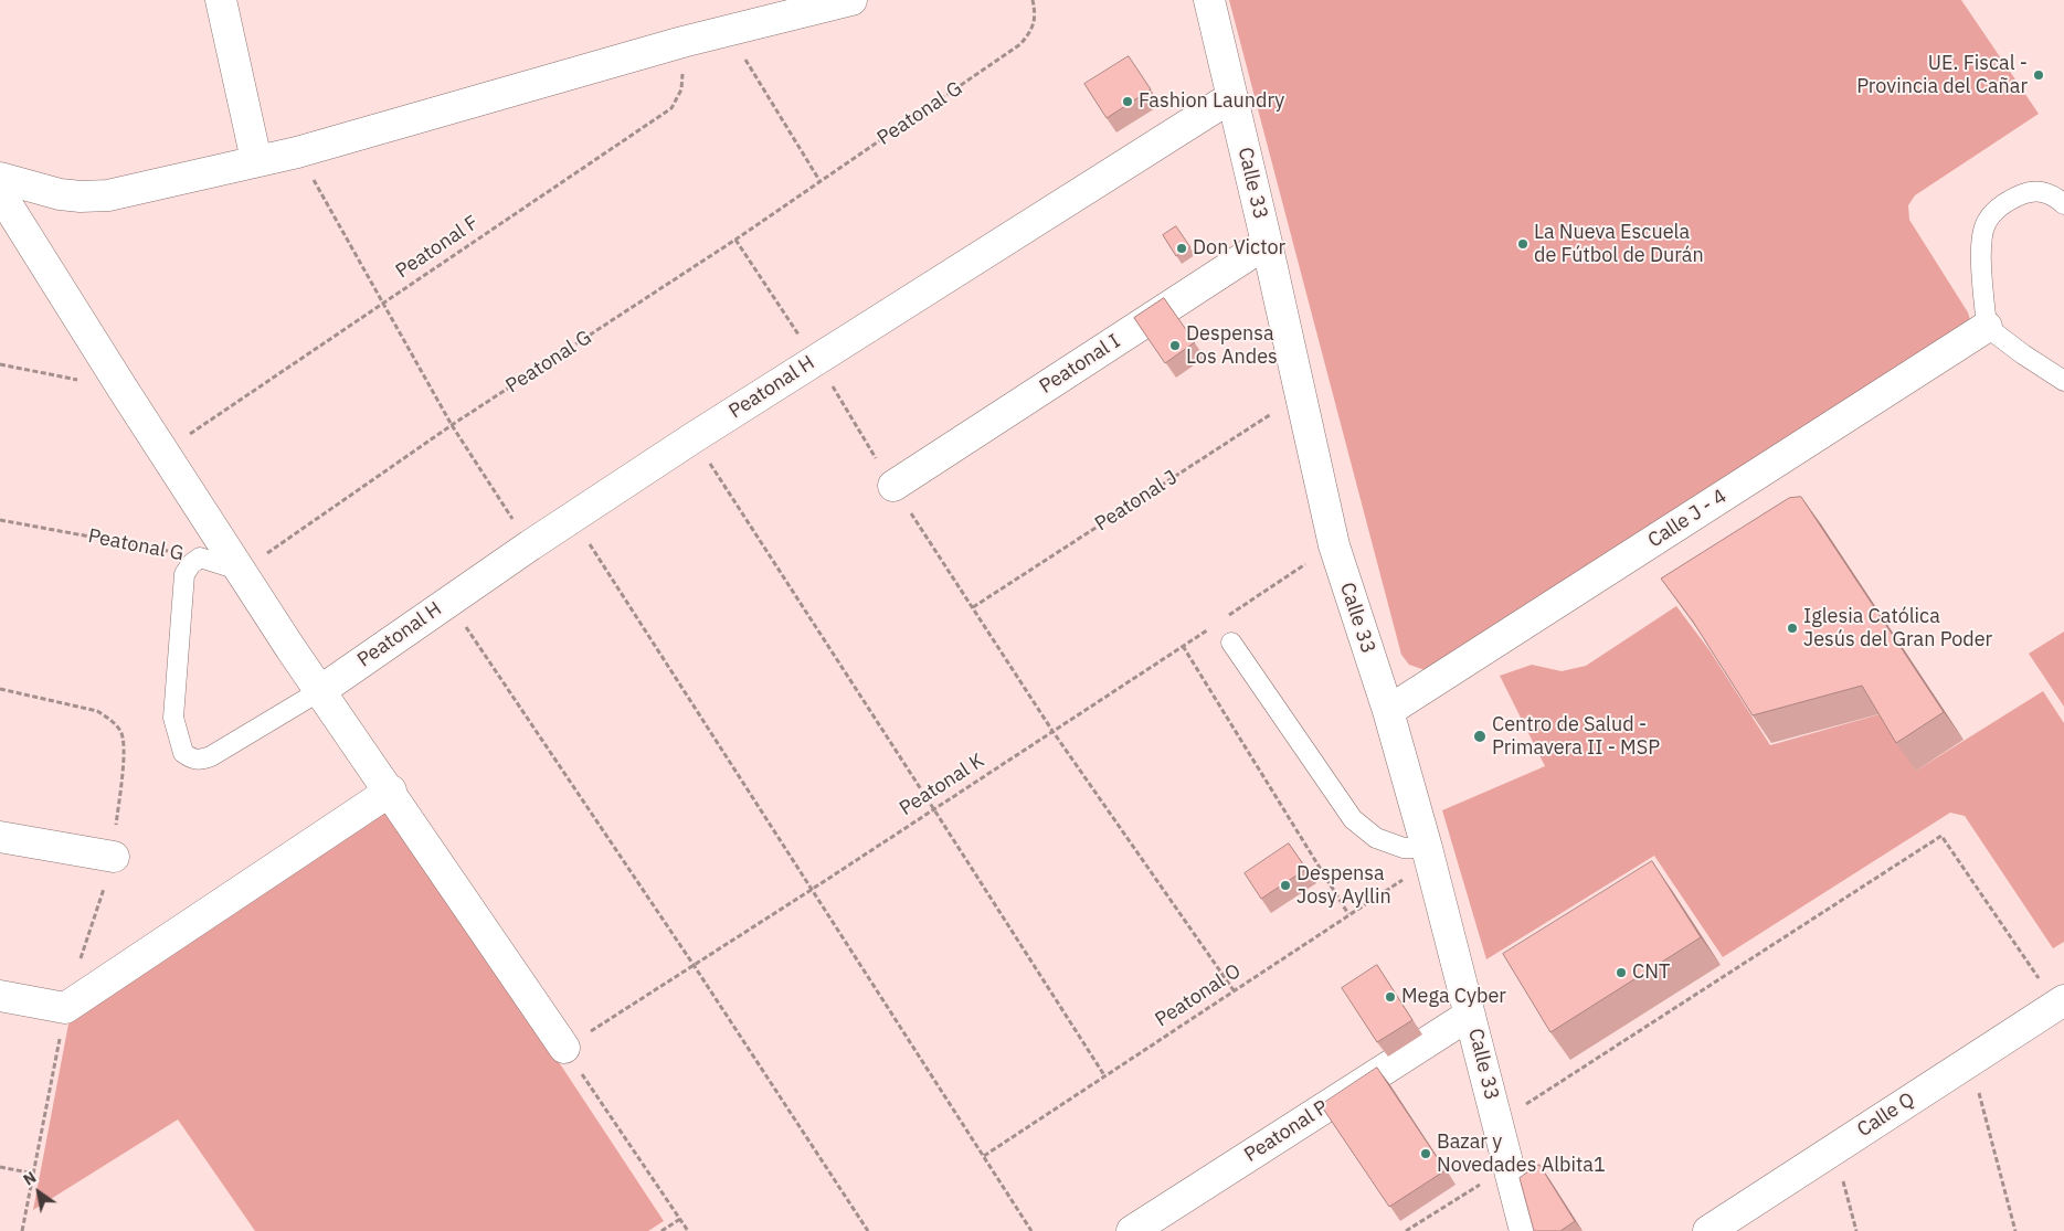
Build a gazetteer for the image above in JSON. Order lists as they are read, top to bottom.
{
  "streets": {
    "street": [
      "Calle 33",
      "Peatonal I",
      "Peatonal H",
      "Calle J - 4",
      "Calle Q",
      "Peatonal P"
    ],
    "lane": ["Peatonal G"],
    "path": [
      "Peatonal F",
      "Peatonal J",
      "Peatonal K",
      "Peatonal O"
    ]
  },
  "crossings": [
    ["Calle 33", "Peatonal I"],
    ["Calle 33", "Peatonal H"],
    ["Calle 33", "Peatonal J"],
    ["Calle 33", "Calle J - 4"],
    ["Calle 33", "Peatonal O"],
    ["Calle 33", "Peatonal P"]
  ],
  "places": [
    "UE. Fiscal - Provincia del Cañar",
    "Fashion Laundry",
    "La Nueva Escuela de Fútbol de Durán",
    "Don Victor",
    "Despensa Los Andes",
    "Iglesia Católica Jesús del Gran Poder",
    "Centro de Salud - Primavera II - MSP",
    "Despensa Josy Ayllin",
    "CNT",
    "Mega Cyber",
    "Bazar y Novedades Albita1"
  ],
  "north": "top left"
}
